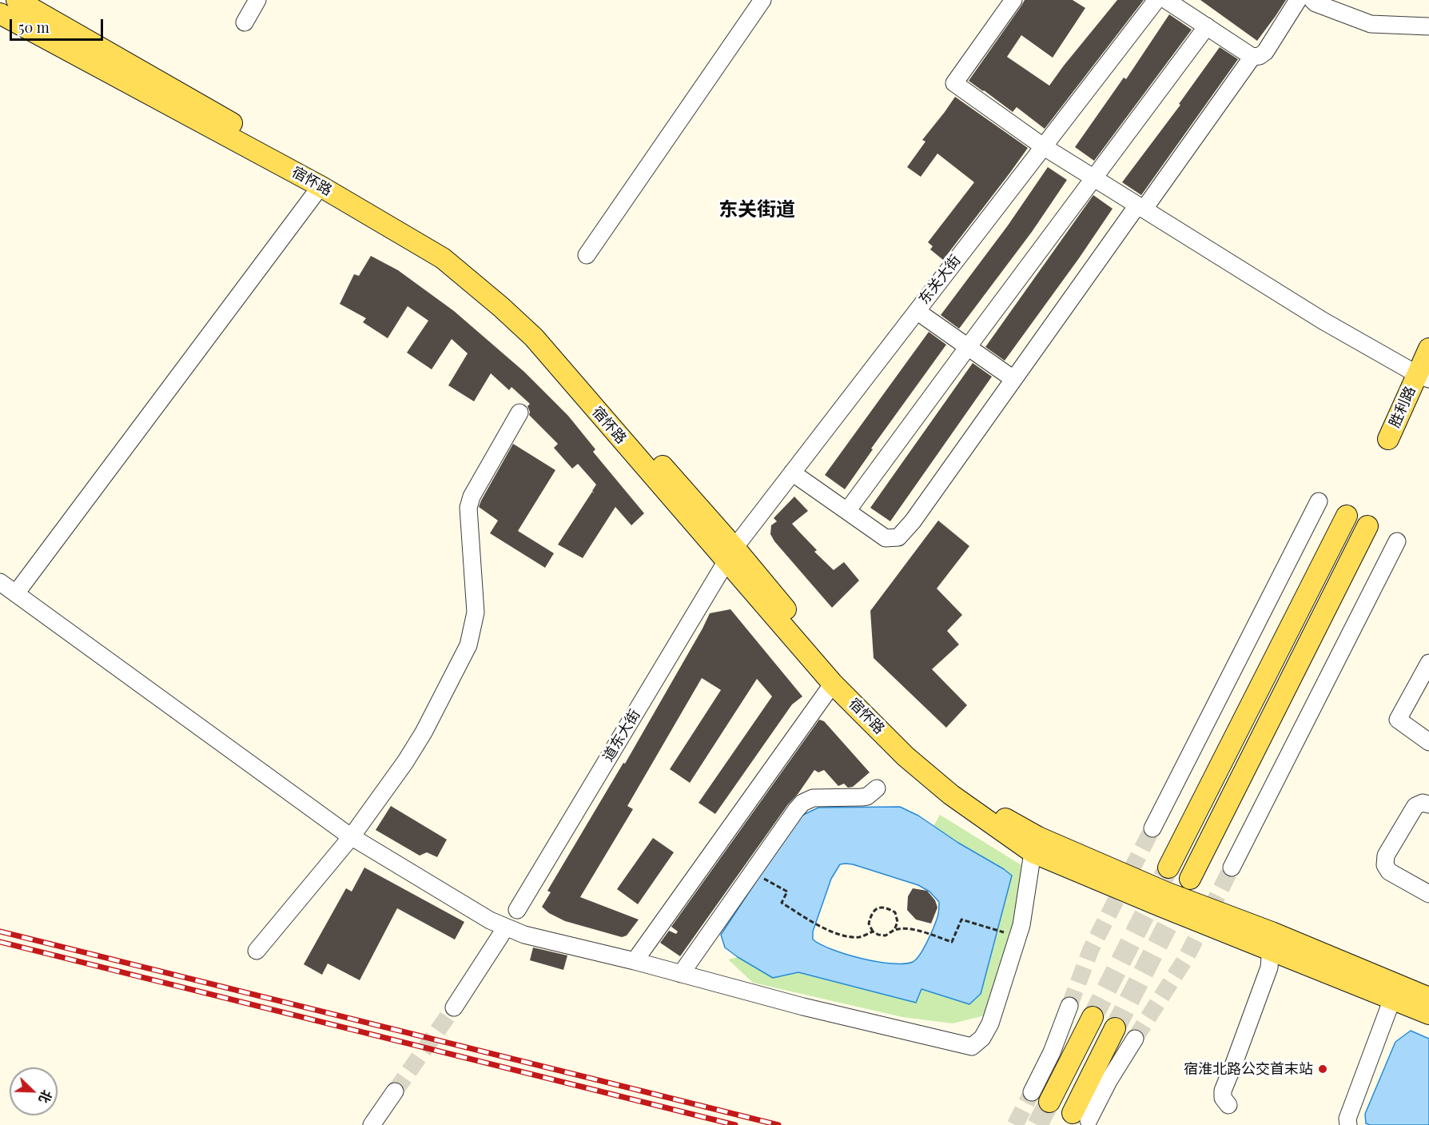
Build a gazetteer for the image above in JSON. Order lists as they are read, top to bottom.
{
  "streets": {
    "main road": ["宿怀路", "胜利路"],
    "street": ["东关大街", "道东大街"]
  },
  "crossings": [
    ["宿怀路", "东关大街"],
    ["宿怀路", "道东大街"],
    ["东关大街", "道东大街"]
  ],
  "districts": ["东关街道"],
  "places": ["宿淮北路公交首末站"],
  "scale_bar": "50 m",
  "north": "bottom right"
}
